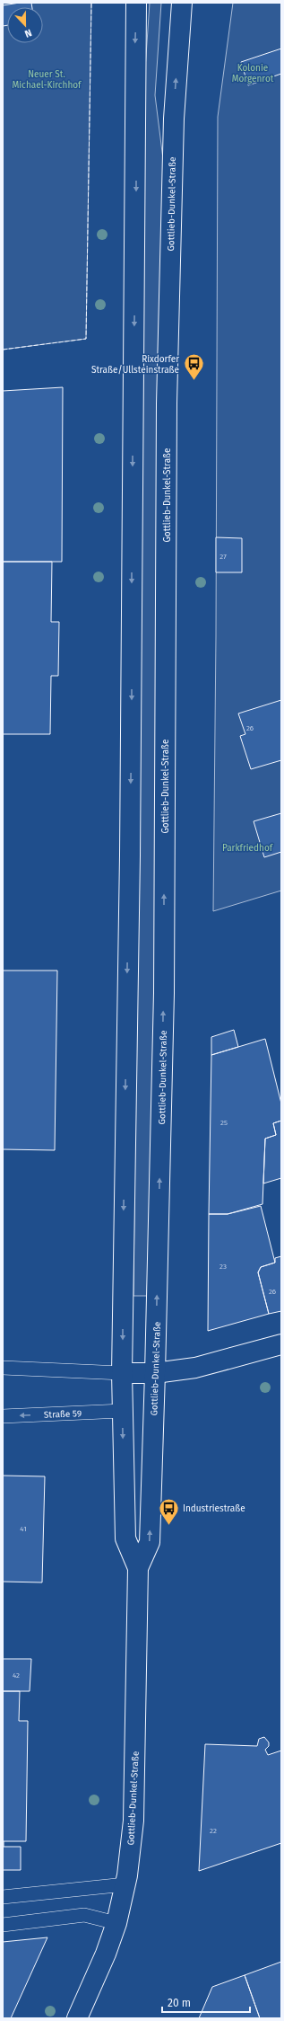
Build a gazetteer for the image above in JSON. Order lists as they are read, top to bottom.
{
  "streets": {
    "street": ["Gottlieb-Dunkel-Straße"],
    "lane": ["Straße 59"]
  },
  "crossings": [
    ["Gottlieb-Dunkel-Straße", "Straße 59"]
  ],
  "parks": ["Kolonie Morgenrot", "Neuer St. Michael-Kirchhof", "Parkfriedhof"],
  "places": {
    "bus stop": ["Rixdorfer Straße/Ullsteinstraße", "Industriestraße"]
  },
  "house_numbers": [
    "27",
    "26",
    "25",
    "23",
    "26",
    "41",
    "42",
    "22"
  ],
  "scale_bar": "20 m",
  "north": "bottom"
}
